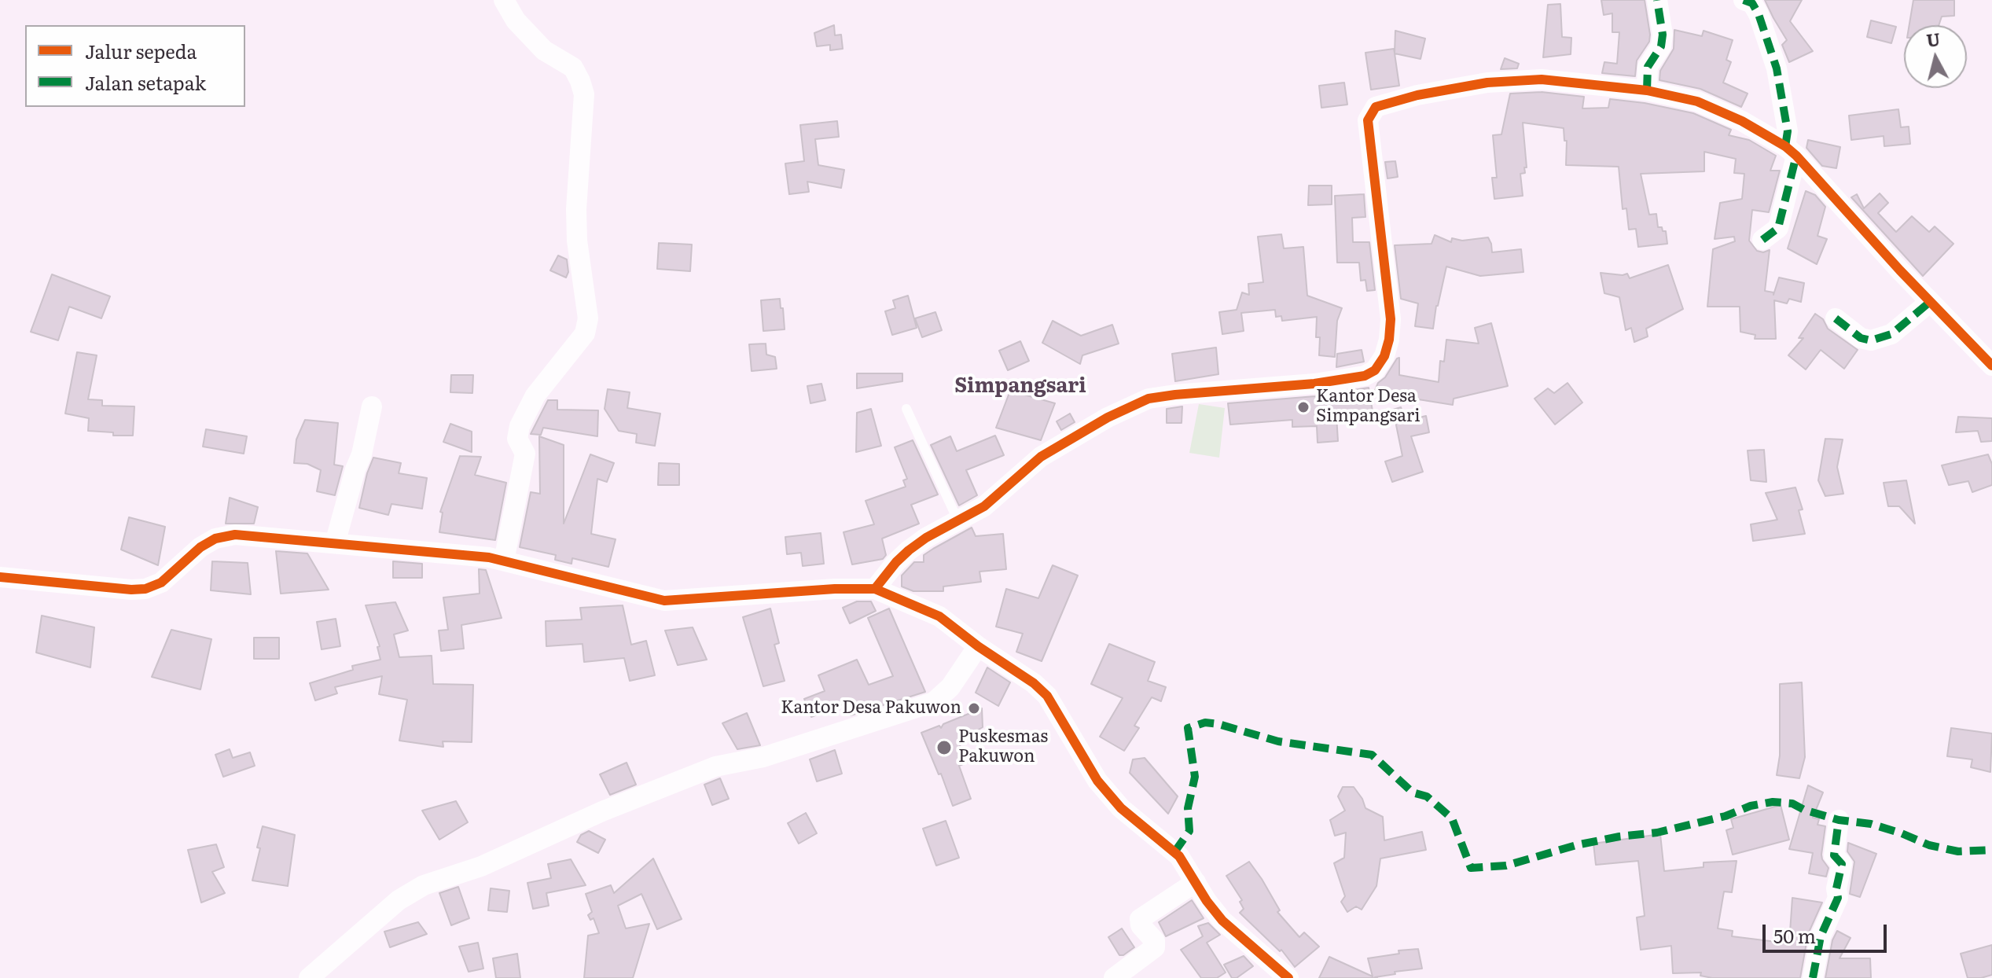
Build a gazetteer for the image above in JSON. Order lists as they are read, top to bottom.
{
  "districts": ["Simpangsari"],
  "places": ["Kantor Desa Simpangsari", "Kantor Desa Pakuwon", "Puskesmas Pakuwon"],
  "legend": ["Jalur sepeda", "Jalan setapak"],
  "scale_bar": "50 m",
  "north": "top"
}
